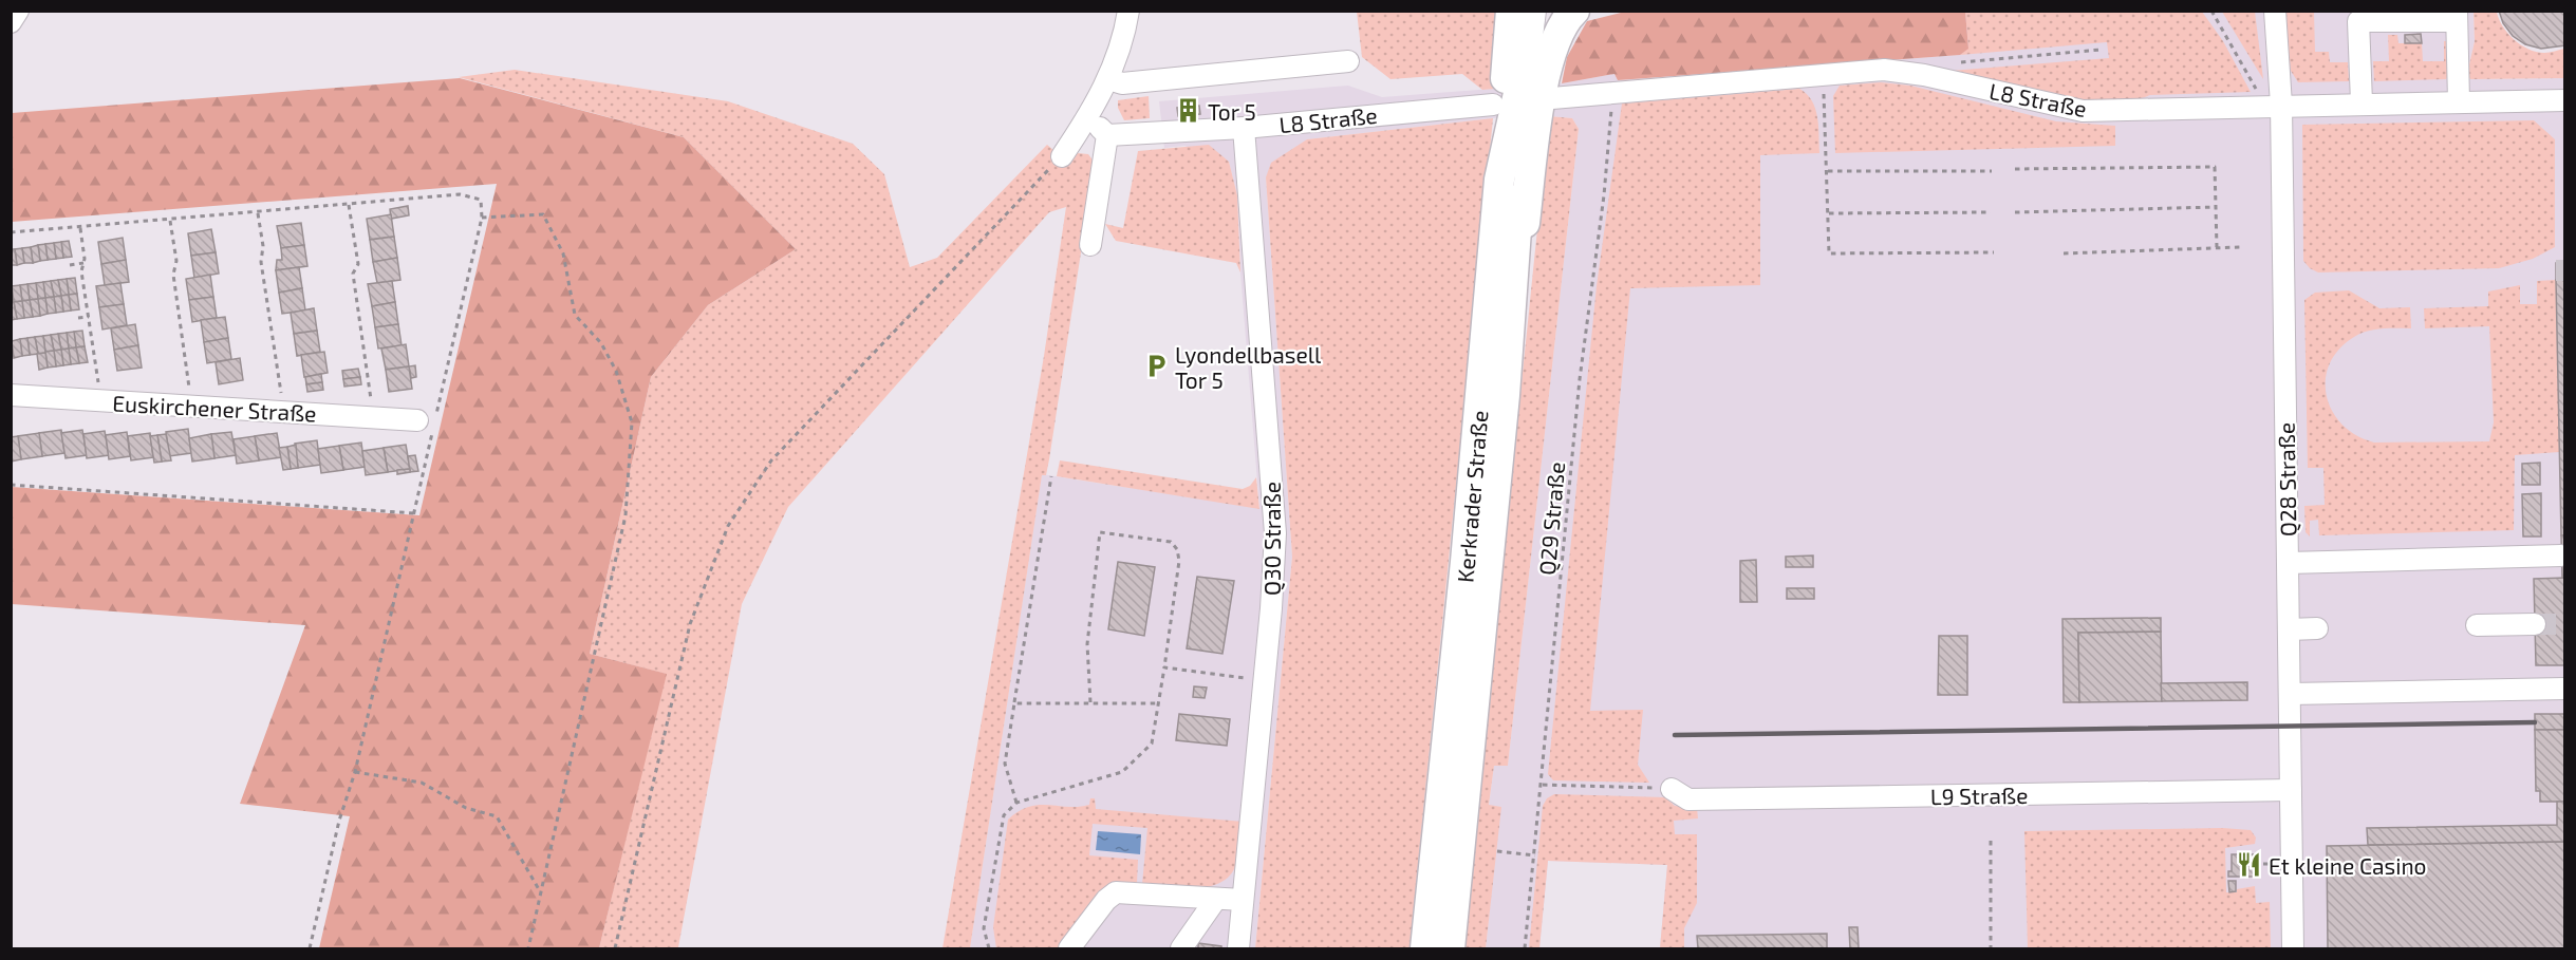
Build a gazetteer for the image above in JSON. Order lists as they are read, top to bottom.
{
  "streets": {
    "highway": ["Kerkrader Straße"],
    "street": [
      "L8 Straße",
      "Euskirchener Straße",
      "Q28 Straße",
      "Q30 Straße",
      "L9 Straße"
    ],
    "path": ["Q29 Straße"]
  },
  "crossings": [
    ["L8 Straße", "Q28 Straße"],
    ["L8 Straße", "Q29 Straße"],
    ["L8 Straße", "Q30 Straße"],
    ["Q28 Straße", "L9 Straße"]
  ],
  "places": {
    "building": ["Tor 5"],
    "parking": ["Lyondellbasell Tor 5"],
    "restaurant": ["Et kleine Casino"]
  }
}
